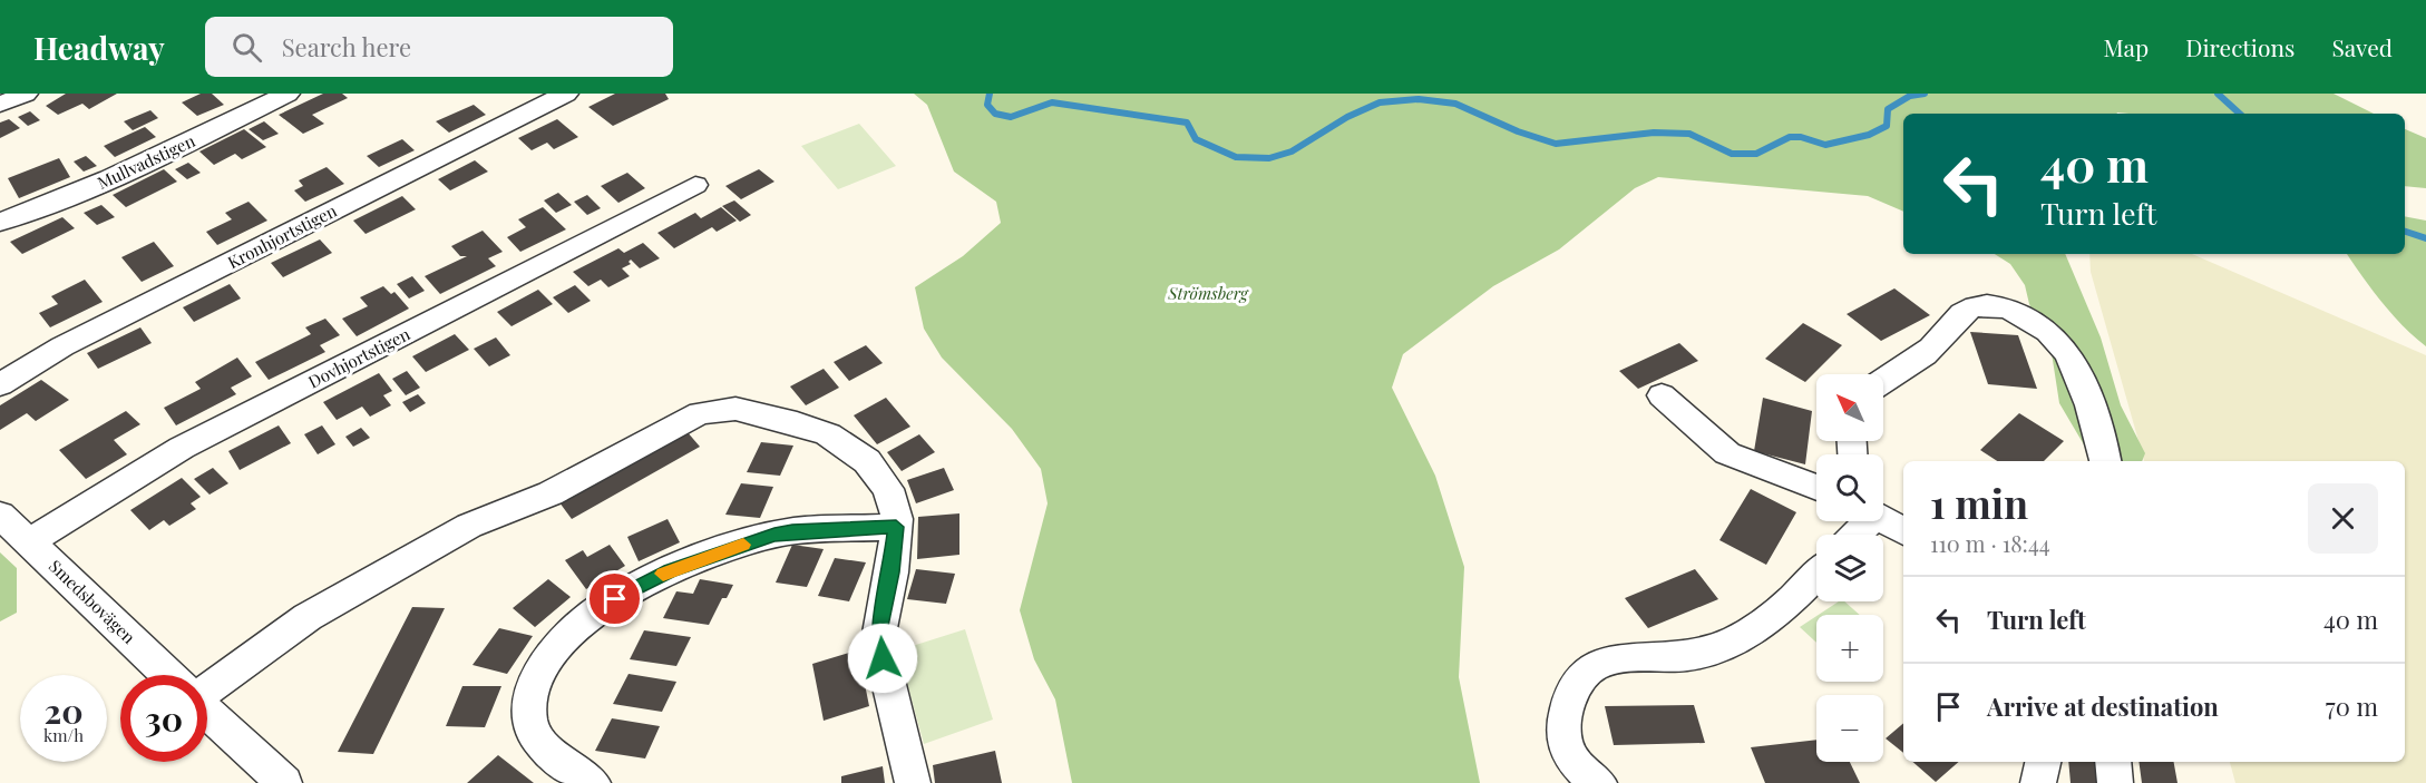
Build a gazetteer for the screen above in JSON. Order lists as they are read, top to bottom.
{
  "streets": {
    "street": [
      "Mullvadstigen",
      "Kronhjortstigen",
      "Dovhjortstigen",
      "Smedsbovägen"
    ]
  },
  "crossings": [
    ["Dovhjortstigen", "Smedsbovägen"]
  ],
  "parks": ["Strömsberg"],
  "north": "top left",
  "page": {
    "header": "Headway",
    "search": "Search here",
    "nav": ["Map", "Directions", "Saved"],
    "turn": ["40 m", "Turn left"],
    "map_buttons": ["+", "−"],
    "heading": ["1 min", "110 m · 18:44"],
    "list": [
      {
        "name": "Turn left",
        "value": "40 m"
      },
      {
        "name": "Arrive at destination",
        "value": "70 m"
      }
    ],
    "speed": "20 km/h",
    "limit": "30"
  }
}
